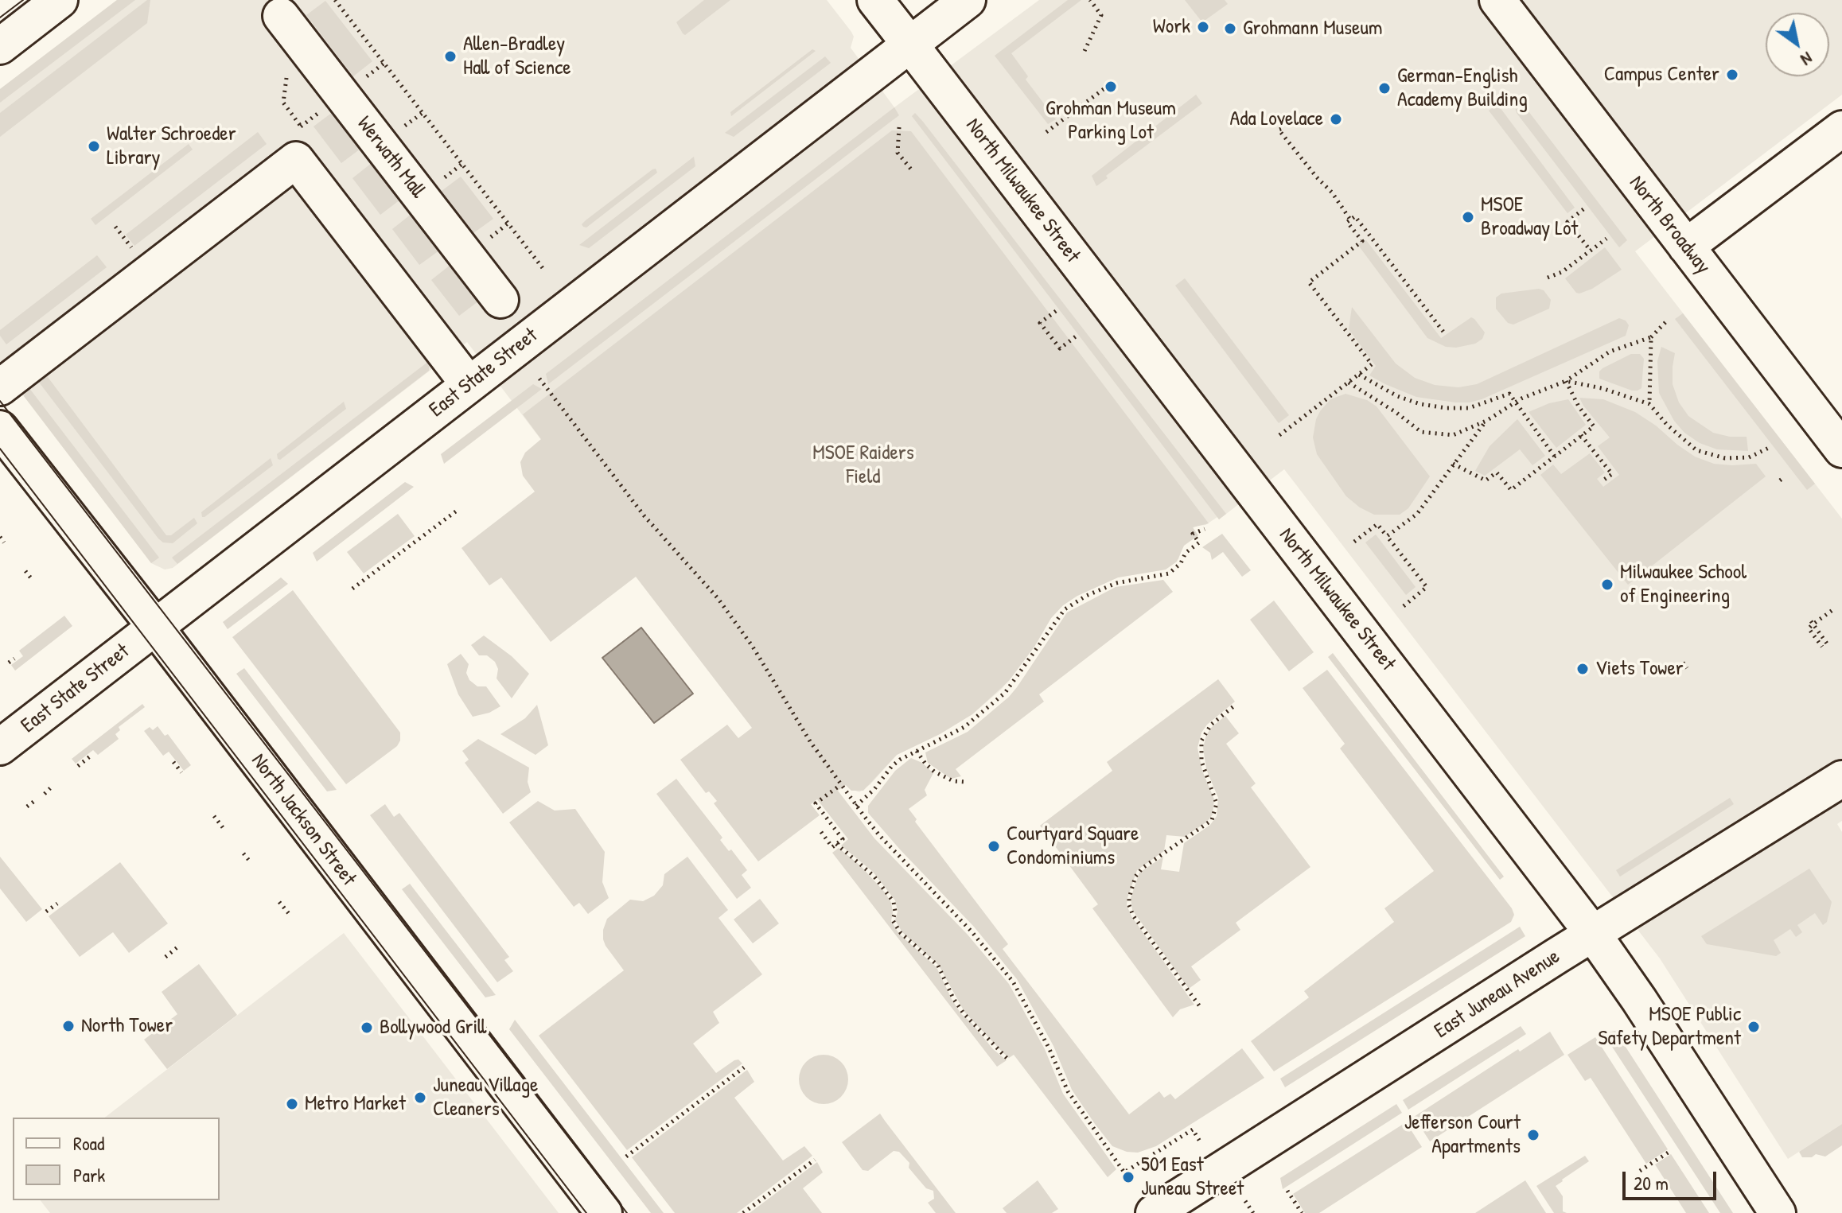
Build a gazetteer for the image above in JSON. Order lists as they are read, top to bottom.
{
  "streets": {
    "street": [
      "Werwath Mall",
      "North Milwaukee Street",
      "North Broadway",
      "East State Street",
      "North Jackson Street",
      "East Juneau Avenue"
    ]
  },
  "crossings": [
    ["North Milwaukee Street", "East State Street"],
    ["North Milwaukee Street", "East Juneau Avenue"],
    ["East State Street", "North Jackson Street"]
  ],
  "parks": ["MSOE Raiders Field"],
  "places": [
    "Work",
    "Grohmann Museum",
    "Allen-Bradley Hall of Science",
    "Campus Center",
    "Grohman Museum Parking Lot",
    "German-English Academy Building",
    "Ada Lovelace",
    "Walter Schroeder Library",
    "MSOE Broadway Lot",
    "Milwaukee School of Engineering",
    "Viets Tower",
    "Courtyard Square Condominiums",
    "North Tower",
    "MSOE Public Safety Department",
    "Bollywood Grill",
    "Juneau Village Cleaners",
    "Metro Market",
    "Jefferson Court Apartments",
    "501 East Juneau Street"
  ],
  "legend": ["Road", "Park"],
  "scale_bar": "20 m",
  "north": "bottom right"
}
